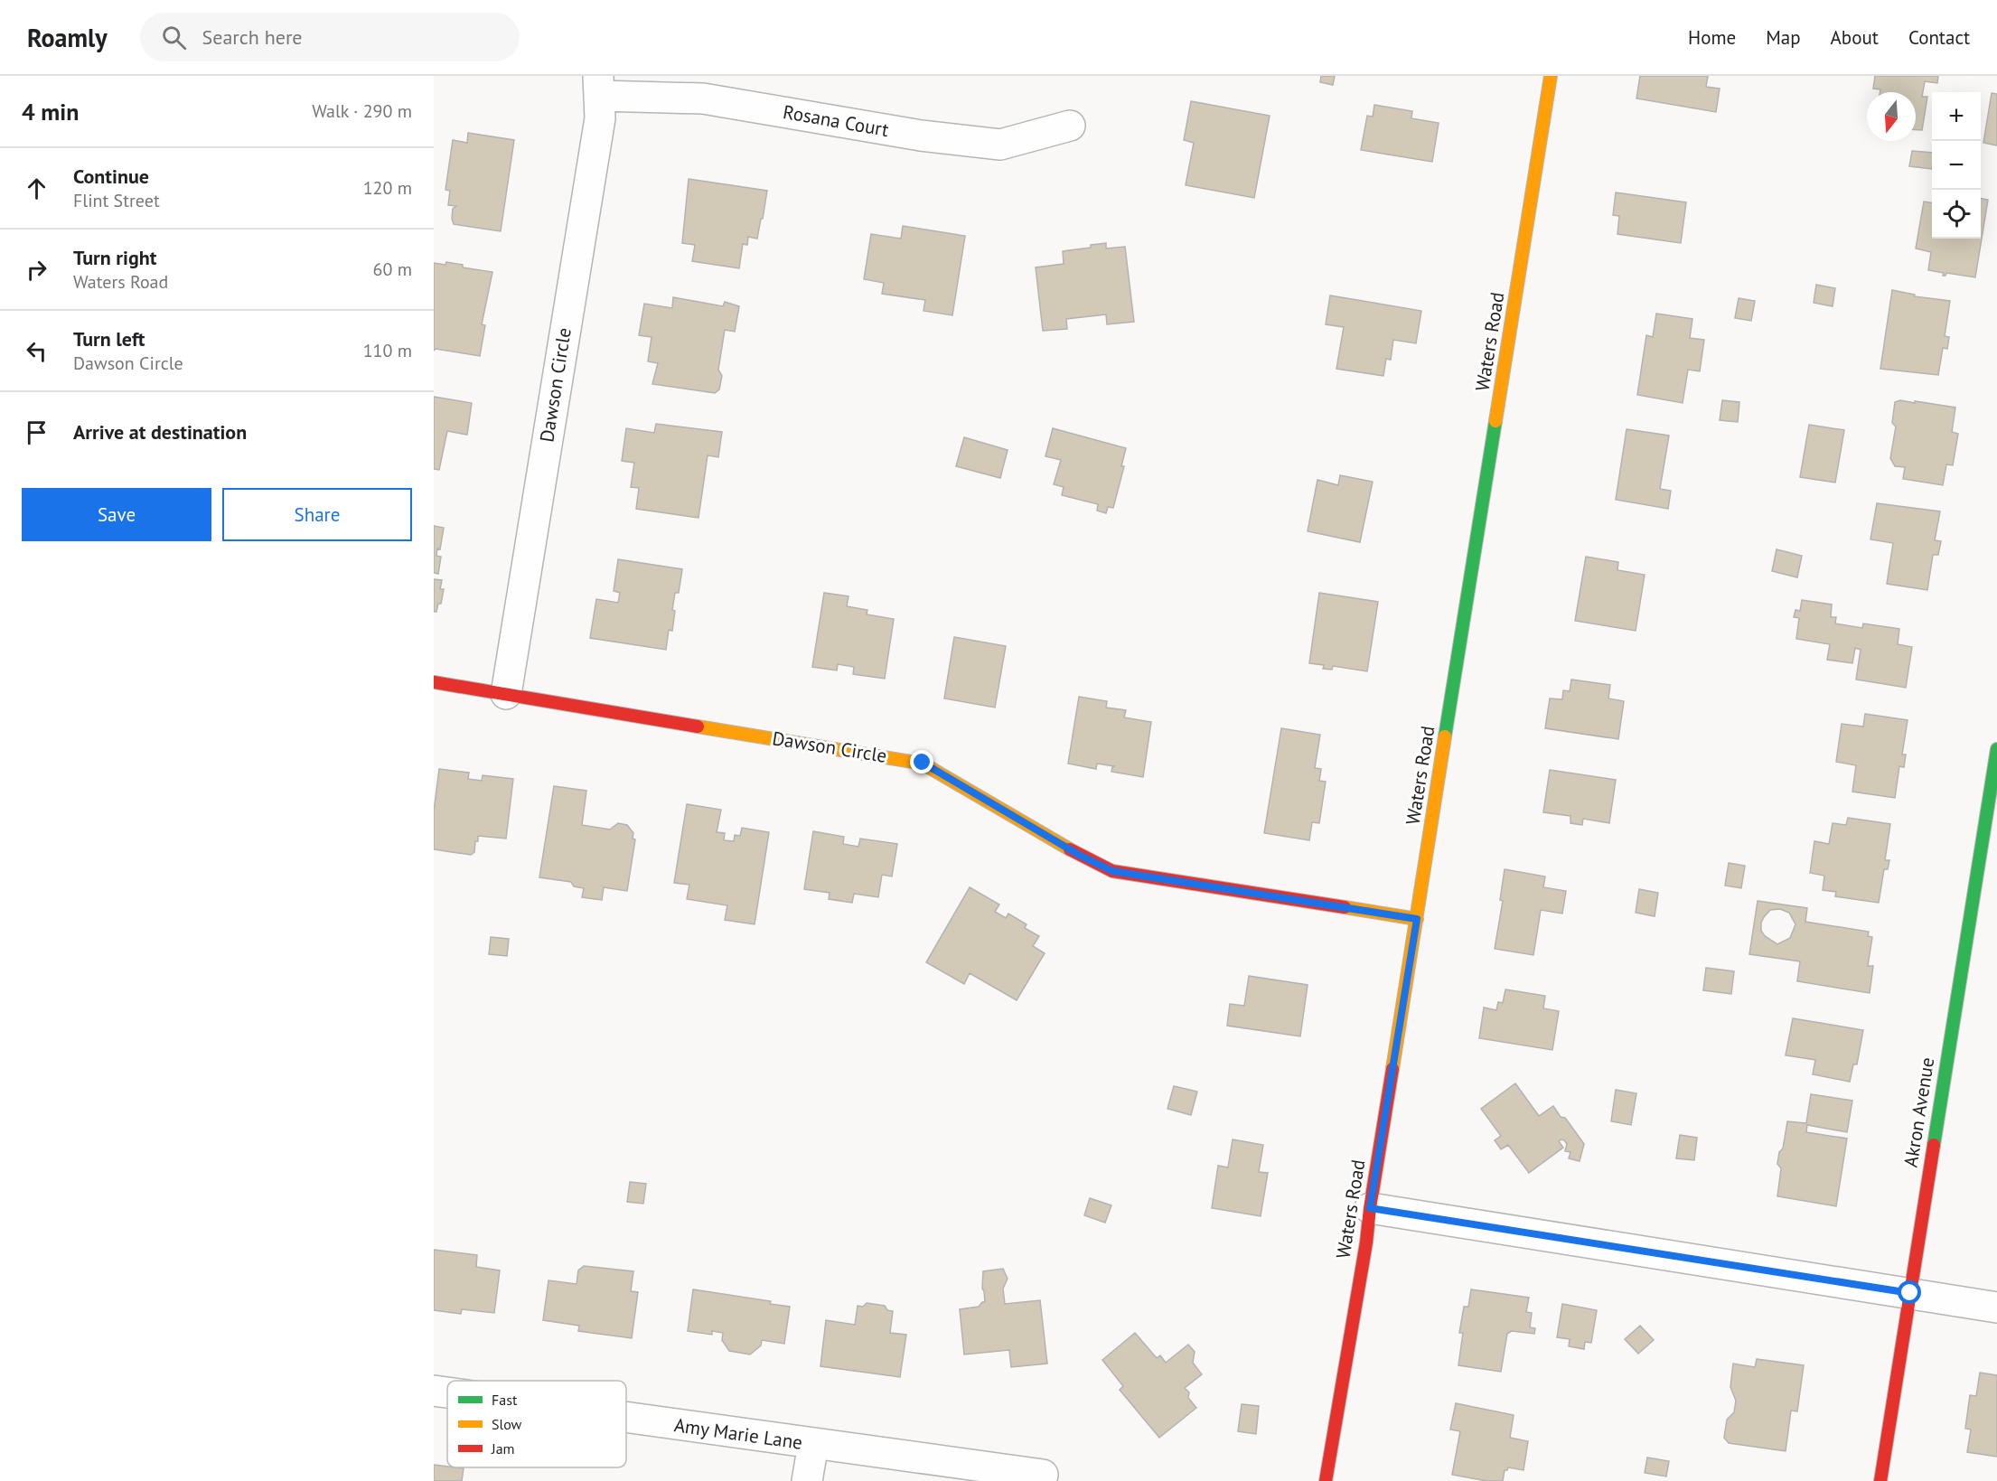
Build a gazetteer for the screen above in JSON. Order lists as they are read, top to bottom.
{
  "streets": {
    "street": [
      "Rosana Court",
      "Waters Road",
      "Dawson Circle",
      "Akron Avenue",
      "Amy Marie Lane"
    ]
  },
  "crossings": [
    ["Rosana Court", "Dawson Circle"],
    ["Waters Road", "Dawson Circle"]
  ],
  "legend": ["Fast", "Slow", "Jam"],
  "north": "bottom",
  "page": {
    "header": "Roamly",
    "search": "Search here",
    "nav": [
      "Home",
      "Map",
      "About",
      "Contact"
    ],
    "heading": ["4 min", "Walk · 290 m"],
    "map_buttons": ["+", "−"],
    "list": [
      ["Continue", "Flint Street", "120 m"],
      ["Turn right", "Waters Road", "60 m"],
      ["Turn left", "Dawson Circle", "110 m"],
      "Arrive at destination"
    ],
    "buttons": ["Save", "Share"]
  }
}
